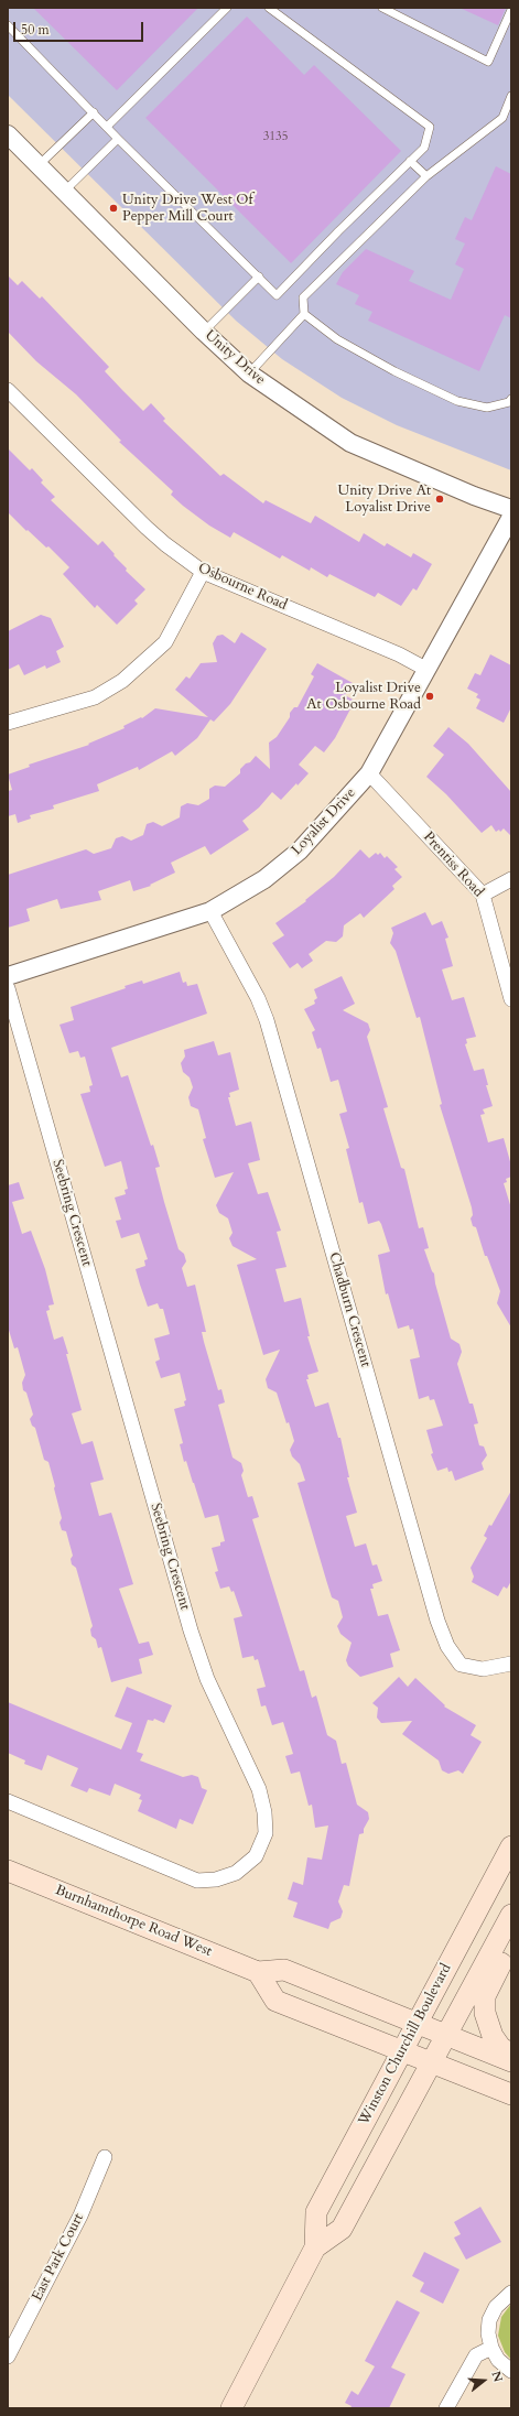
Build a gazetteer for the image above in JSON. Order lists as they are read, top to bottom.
{
  "streets": {
    "main road": ["Burnhamthorpe Road West", "Winston Churchill Boulevard"],
    "street": [
      "Unity Drive",
      "Osbourne Road",
      "Loyalist Drive",
      "Prentiss Road",
      "Seebring Crescent",
      "Chadburn Crescent",
      "East Park Court"
    ]
  },
  "crossings": [
    ["Osbourne Road", "Loyalist Drive"],
    ["Loyalist Drive", "Prentiss Road"],
    ["Loyalist Drive", "Chadburn Crescent"],
    ["Burnhamthorpe Road West", "Winston Churchill Boulevard"]
  ],
  "places": ["Unity Drive West Of Pepper Mill Court", "Unity Drive At Loyalist Drive", "Loyalist Drive At Osbourne Road"],
  "house_numbers": ["3135"],
  "scale_bar": "50 m",
  "north": "right"
}
